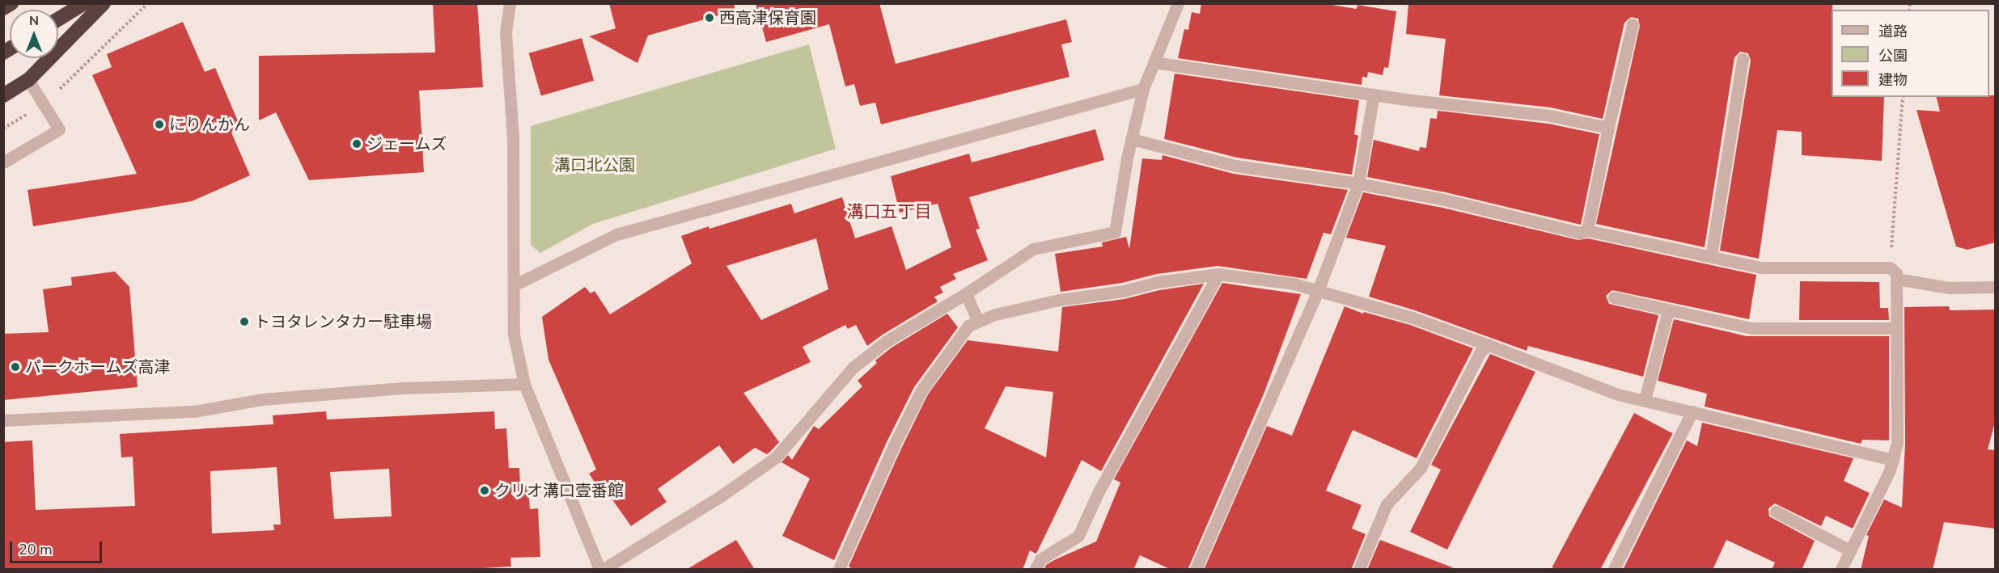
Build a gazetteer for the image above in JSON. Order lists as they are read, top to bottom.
{
  "districts": ["溝口五丁目"],
  "parks": ["溝口北公園"],
  "places": [
    "西高津保育園",
    "にりんかん",
    "ジェームズ",
    "トヨタレンタカー駐車場",
    "パークホームズ高津",
    "クリオ溝口壹番館"
  ],
  "legend": ["道路", "公園", "建物"],
  "scale_bar": "20 m",
  "north": "top"
}
